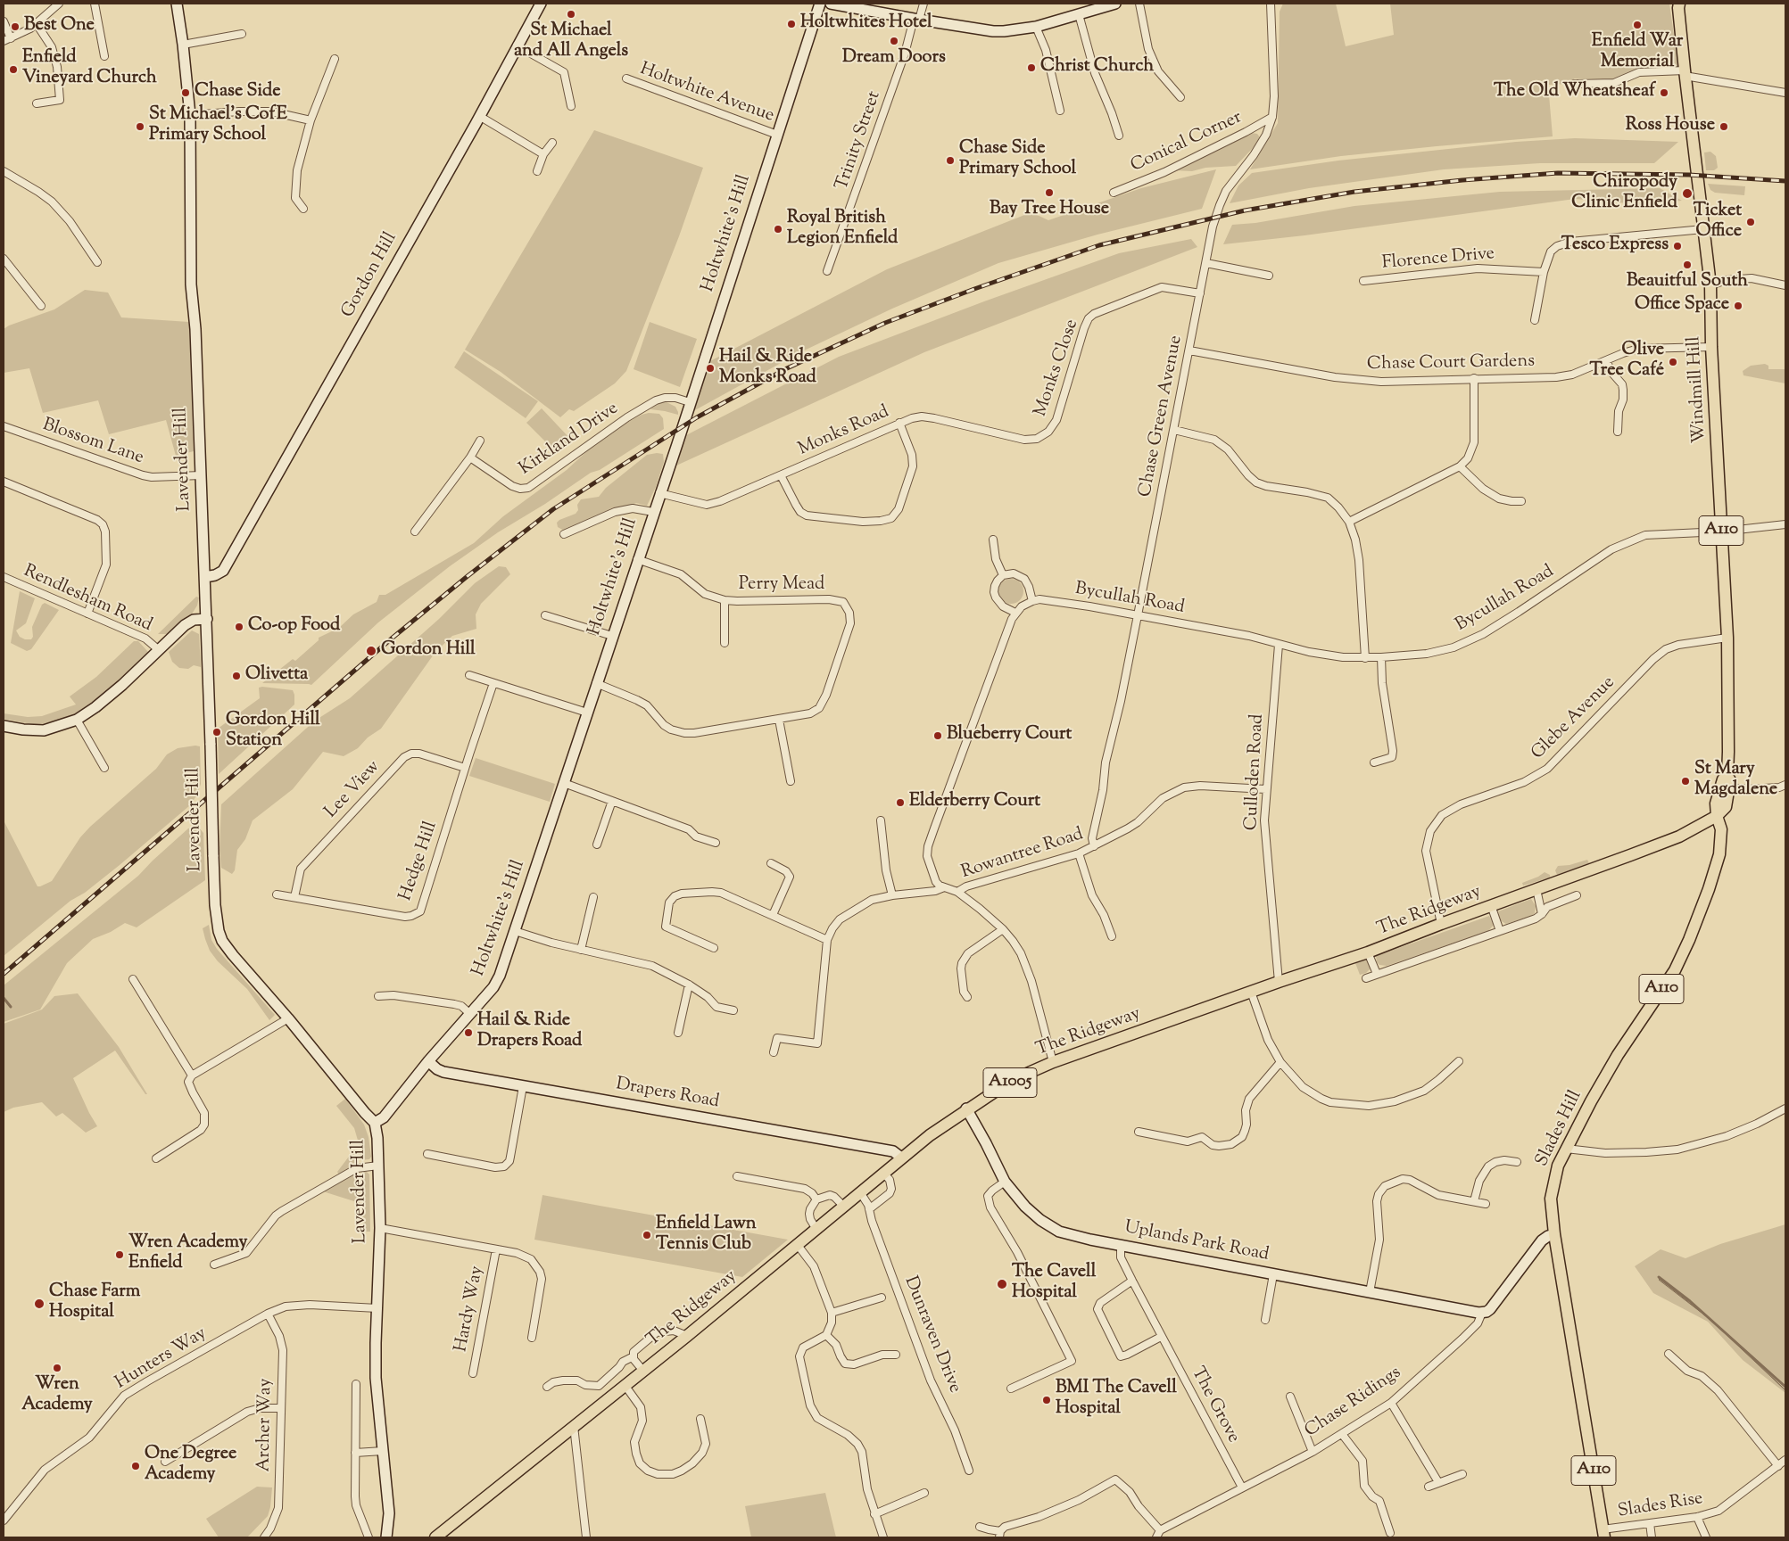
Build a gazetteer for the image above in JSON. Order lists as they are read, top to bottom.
{
  "streets": {
    "main road": [
      "Windmill Hill",
      "A110",
      "The Ridgeway",
      "A1005",
      "Slades Hill"
    ],
    "street": [
      "Holtwhite Avenue",
      "Trinity Street",
      "Conical Corner",
      "Holtwhite's Hill",
      "Florence Drive",
      "Gordon Hill",
      "Chase Court Gardens",
      "Monks Close",
      "Chase Green Avenue",
      "Monks Road",
      "Kirkland Drive",
      "Blossom Lane",
      "Lavender Hill",
      "Perry Mead",
      "Rendlesham Road",
      "Bycullah Road",
      "Glebe Avenue",
      "Culloden Road",
      "Lee View",
      "Rowantree Road",
      "Hedge Hill",
      "Drapers Road",
      "Uplands Park Road",
      "Hardy Way",
      "Dunraven Drive",
      "Hunters Way",
      "Chase Ridings",
      "The Grove",
      "Archer Way",
      "Slades Rise"
    ]
  },
  "crossings": [
    ["Holtwhite Avenue", "Holtwhite's Hill"],
    ["Conical Corner", "Chase Green Avenue"],
    ["Holtwhite's Hill", "Monks Road"],
    ["Holtwhite's Hill", "Kirkland Drive"],
    ["Holtwhite's Hill", "Lavender Hill"],
    ["Holtwhite's Hill", "Perry Mead"],
    ["Holtwhite's Hill", "Drapers Road"],
    ["Gordon Hill", "Lavender Hill"],
    ["Chase Court Gardens", "Windmill Hill"],
    ["Chase Court Gardens", "Chase Green Avenue"],
    ["Monks Close", "Chase Green Avenue"],
    ["Monks Close", "Monks Road"],
    ["Windmill Hill", "Bycullah Road"],
    ["Windmill Hill", "Glebe Avenue"],
    ["Windmill Hill", "The Ridgeway"],
    ["Windmill Hill", "Slades Hill"],
    ["Chase Green Avenue", "Bycullah Road"],
    ["Chase Green Avenue", "Rowantree Road"],
    ["Blossom Lane", "Lavender Hill"],
    ["Lavender Hill", "Hardy Way"],
    ["Lavender Hill", "Hunters Way"],
    ["Bycullah Road", "Culloden Road"],
    ["Glebe Avenue", "The Ridgeway"],
    ["Culloden Road", "Rowantree Road"],
    ["Culloden Road", "The Ridgeway"],
    ["Lee View", "Hedge Hill"],
    ["The Ridgeway", "Drapers Road"],
    ["The Ridgeway", "Slades Hill"],
    ["The Ridgeway", "Uplands Park Road"],
    ["The Ridgeway", "Dunraven Drive"],
    ["Slades Hill", "Chase Ridings"],
    ["Slades Hill", "Slades Rise"],
    ["Uplands Park Road", "Chase Ridings"],
    ["Uplands Park Road", "The Grove"],
    ["Hunters Way", "Archer Way"],
    ["Chase Ridings", "The Grove"]
  ],
  "places": [
    "St Michael and All Angels",
    "Holtwhites Hotel",
    "Enfield War Memorial",
    "Best One",
    "Dream Doors",
    "Christ Church",
    "Enfield Vineyard Church",
    "Chase Side",
    "The Old Wheatsheaf",
    "St Michael's CofE Primary School",
    "Ross House",
    "Chase Side Primary School",
    "Bay Tree House",
    "Chiropody Clinic Enfield",
    "Ticket Office",
    "Royal British Legion Enfield",
    "Tesco Express",
    "Beauitful South",
    "Office Space",
    "Olive Tree Café",
    "Hail & Ride Monks Road",
    "Co-op Food",
    "Gordon Hill",
    "Olivetta",
    "Gordon Hill Station",
    "Blueberry Court",
    "St Mary Magdalene",
    "Elderberry Court",
    "Hail & Ride Drapers Road",
    "Enfield Lawn Tennis Club",
    "Wren Academy Enfield",
    "The Cavell Hospital",
    "Chase Farm Hospital",
    "Wren Academy",
    "BMI The Cavell Hospital",
    "One Degree Academy"
  ]
}
